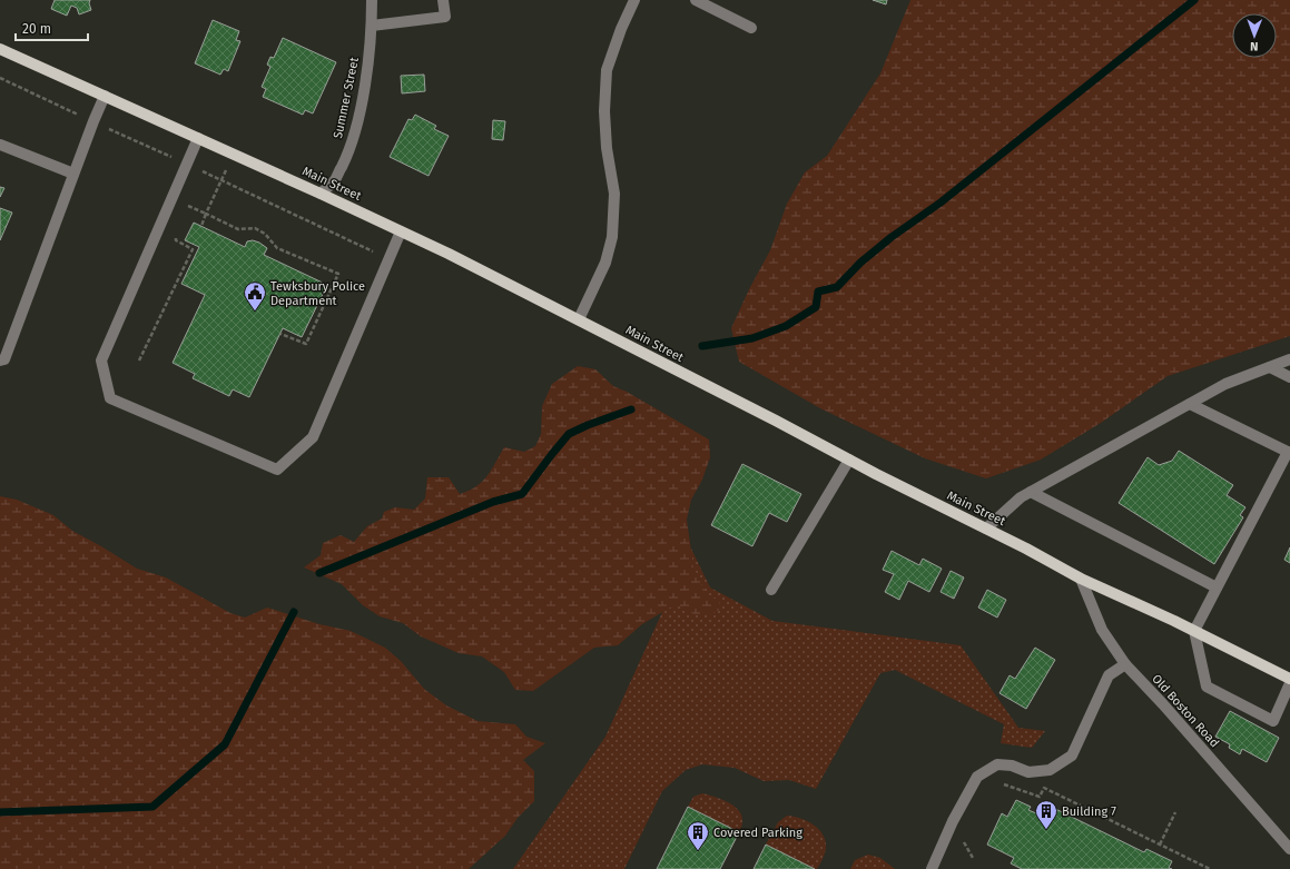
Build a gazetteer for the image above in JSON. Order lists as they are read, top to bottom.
{
  "streets": {
    "main road": ["Main Street"],
    "street": ["Summer Street", "Old Boston Road"]
  },
  "crossings": [
    ["Summer Street", "Main Street"],
    ["Main Street", "Old Boston Road"]
  ],
  "places": {
    "public building": ["Tewksbury Police Department"],
    "building": ["Building 7", "Covered Parking"]
  },
  "scale_bar": "20 m",
  "north": "bottom"
}
